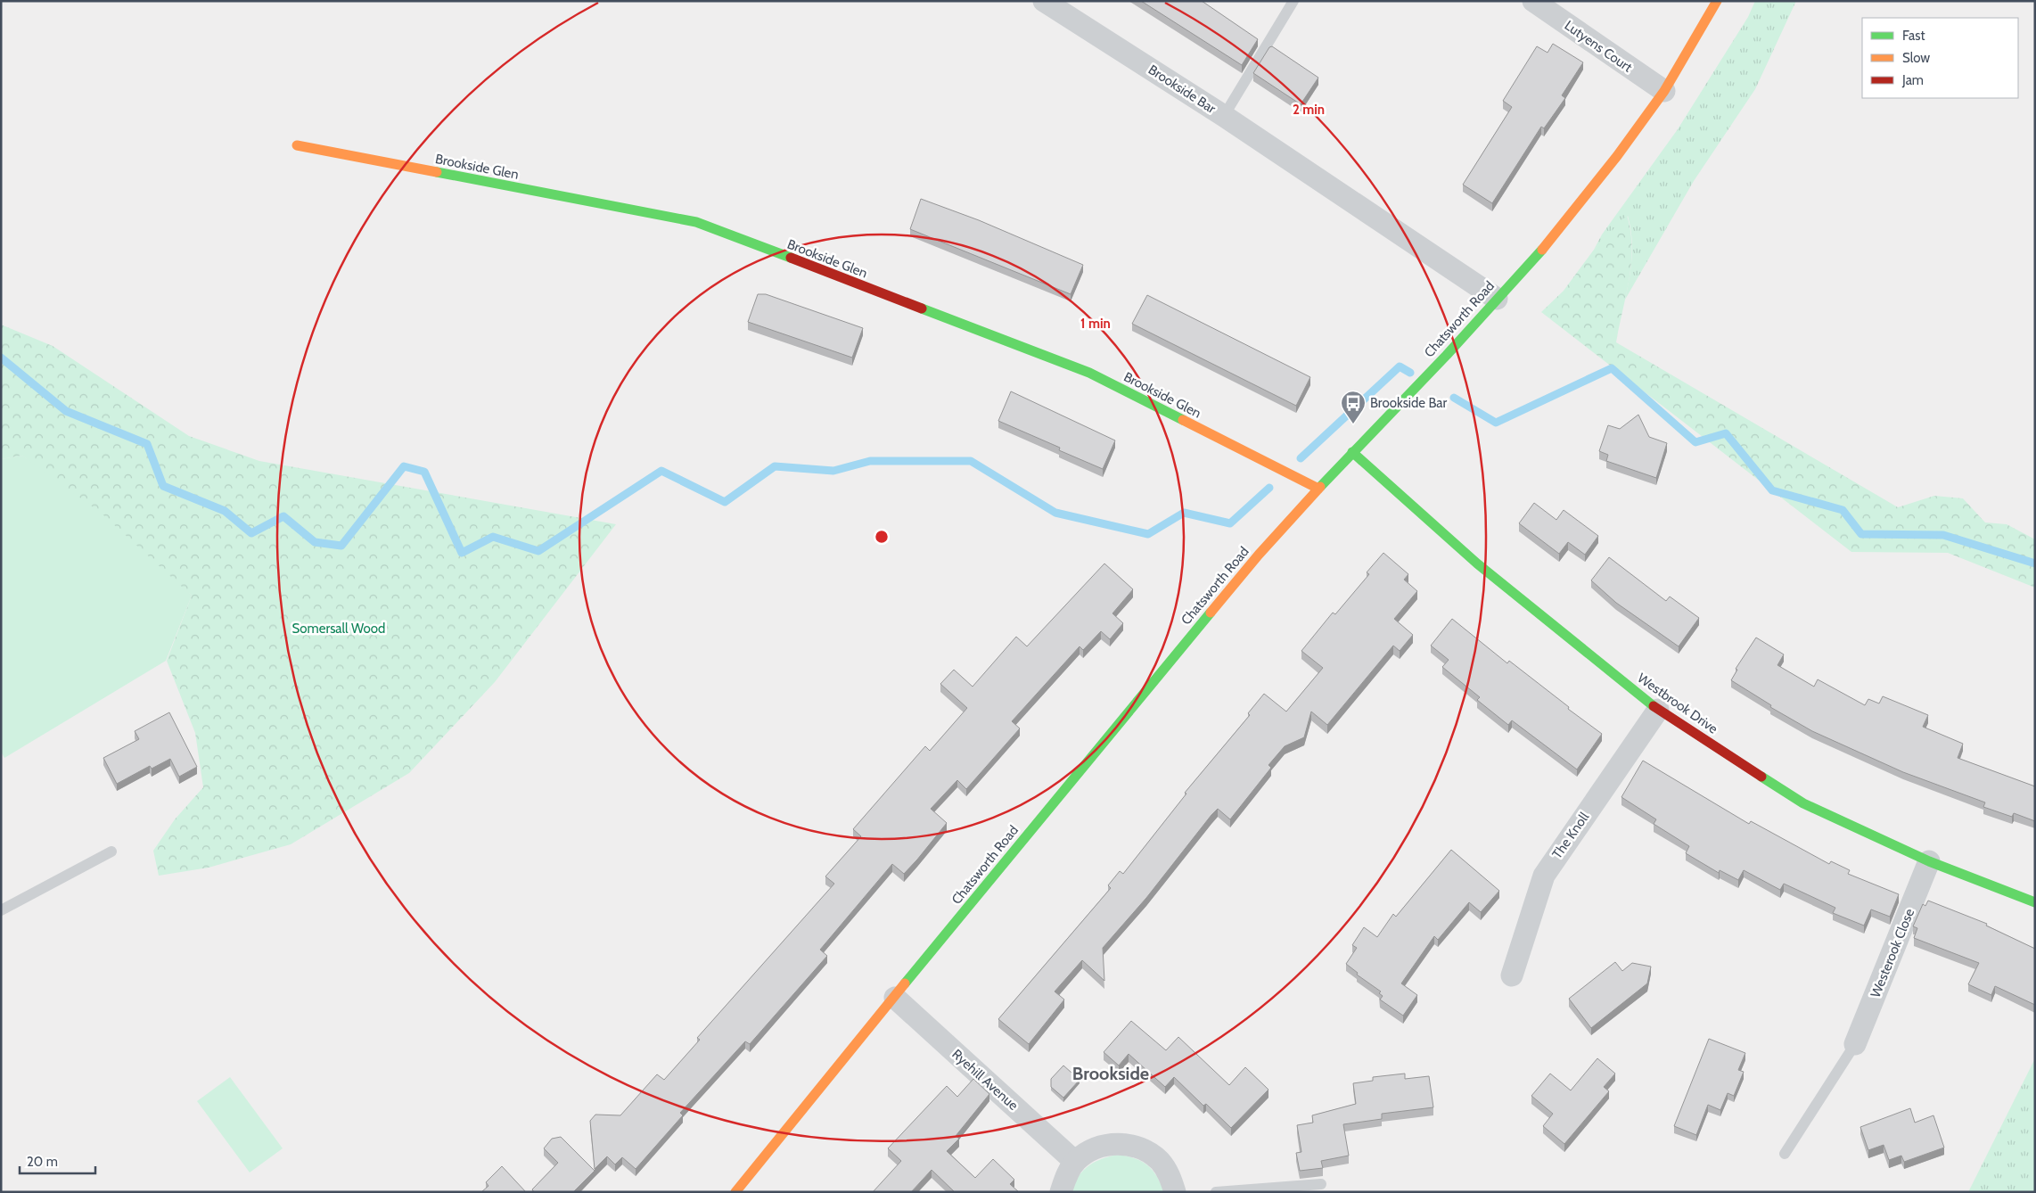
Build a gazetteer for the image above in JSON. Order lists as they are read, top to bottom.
{
  "streets": {
    "main road": ["Brookside Glen", "Chatsworth Road", "Westbrook Drive"],
    "street": [
      "Lutyens Court",
      "Brookside Bar",
      "The Knoll",
      "Westerook Close",
      "Ryehill Avenue"
    ]
  },
  "crossings": [
    ["Lutyens Court", "Chatsworth Road"],
    ["Brookside Bar", "Chatsworth Road"],
    ["Brookside Glen", "Chatsworth Road"],
    ["Chatsworth Road", "Westbrook Drive"],
    ["Chatsworth Road", "Ryehill Avenue"],
    ["Westbrook Drive", "The Knoll"],
    ["Westbrook Drive", "Westerook Close"]
  ],
  "districts": ["Brookside"],
  "parks": ["Somersall Wood"],
  "places": {
    "bus stop": ["Brookside Bar"]
  },
  "legend": ["Fast", "Slow", "Jam"],
  "scale_bar": "20 m",
  "rings": ["2 min", "1 min"]
}
